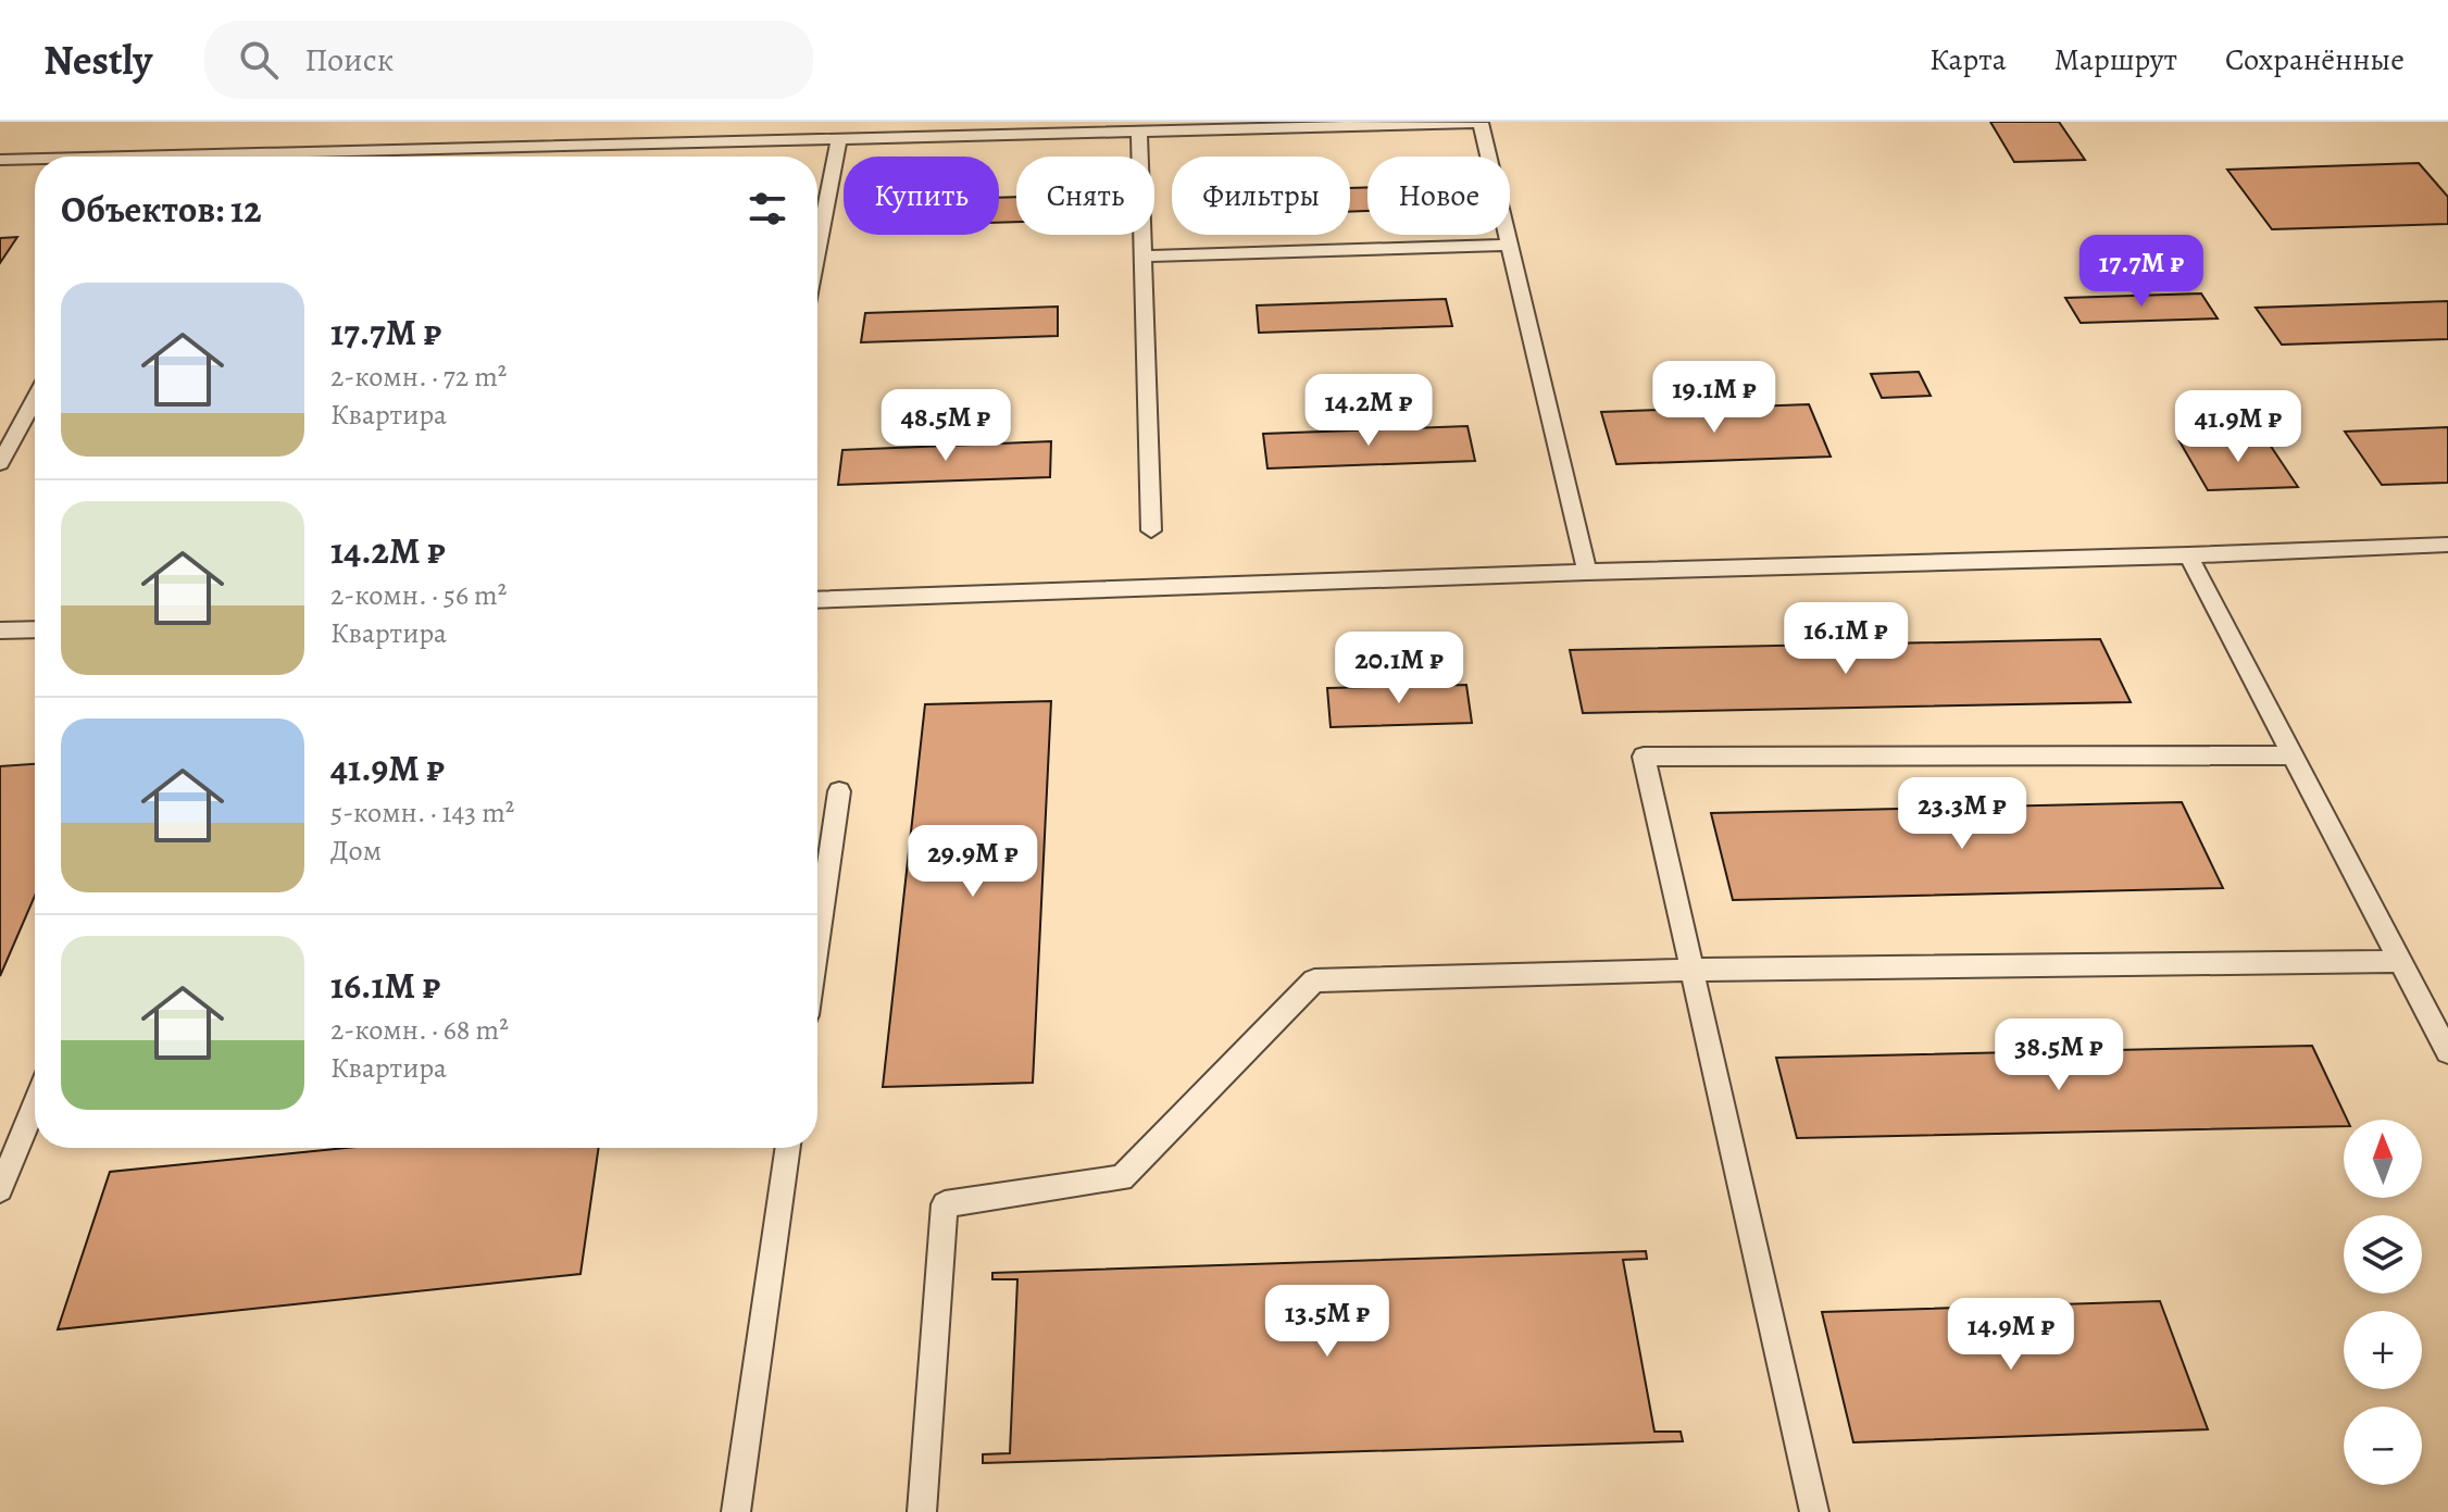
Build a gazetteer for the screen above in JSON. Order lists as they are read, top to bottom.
{
  "north": "top",
  "page": {
    "header": "Nestly",
    "search": "Поиск",
    "nav": ["Карта", "Маршрут", "Сохранённые"],
    "chip": [
      "Купить",
      "Снять",
      "Фильтры",
      "Новое"
    ],
    "heading": "Объектов: 12",
    "price": [
      "17.7M ₽",
      "19.1M ₽",
      "14.2M ₽",
      "48.5M ₽",
      "41.9M ₽",
      "16.1M ₽",
      "20.1M ₽",
      "23.3M ₽",
      "29.9M ₽",
      "38.5M ₽",
      "13.5M ₽",
      "14.9M ₽"
    ],
    "list": [
      {
        "name": "17.7M ₽",
        "note": "2-комн. · 72 m² · Квартира"
      },
      {
        "name": "14.2M ₽",
        "note": "2-комн. · 56 m² · Квартира"
      },
      {
        "name": "41.9M ₽",
        "note": "5-комн. · 143 m² · Дом"
      },
      {
        "name": "16.1M ₽",
        "note": "2-комн. · 68 m² · Квартира"
      }
    ],
    "map_buttons": ["+", "−"]
  }
}
